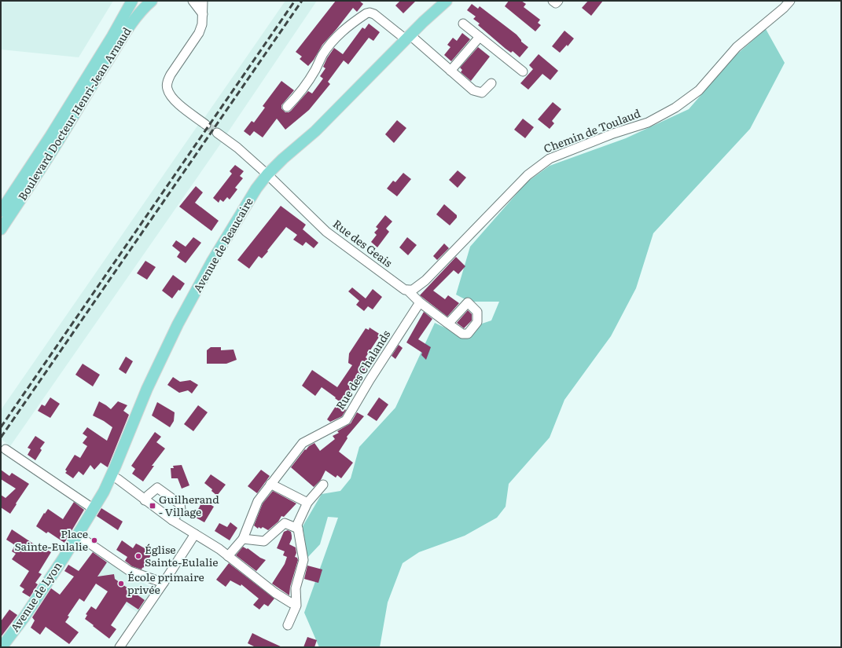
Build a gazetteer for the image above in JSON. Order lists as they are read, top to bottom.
{
  "streets": {
    "main road": ["Boulevard Docteur Henri-Jean Arnaud", "Avenue de Beaucaire", "Avenue de Lyon"],
    "street": ["Chemin de Toulaud", "Rue des Geais", "Rue des Chalands"]
  },
  "crossings": [
    ["Chemin de Toulaud", "Rue des Geais"],
    ["Rue des Geais", "Avenue de Beaucaire"],
    ["Rue des Geais", "Rue des Chalands"],
    ["Avenue de Beaucaire", "Avenue de Lyon"]
  ],
  "places": {
    "transit": ["Guilherand - Village"],
    "other": ["Place Sainte-Eulalie", "Église Sainte-Eulalie", "École primaire privée"]
  }
}
